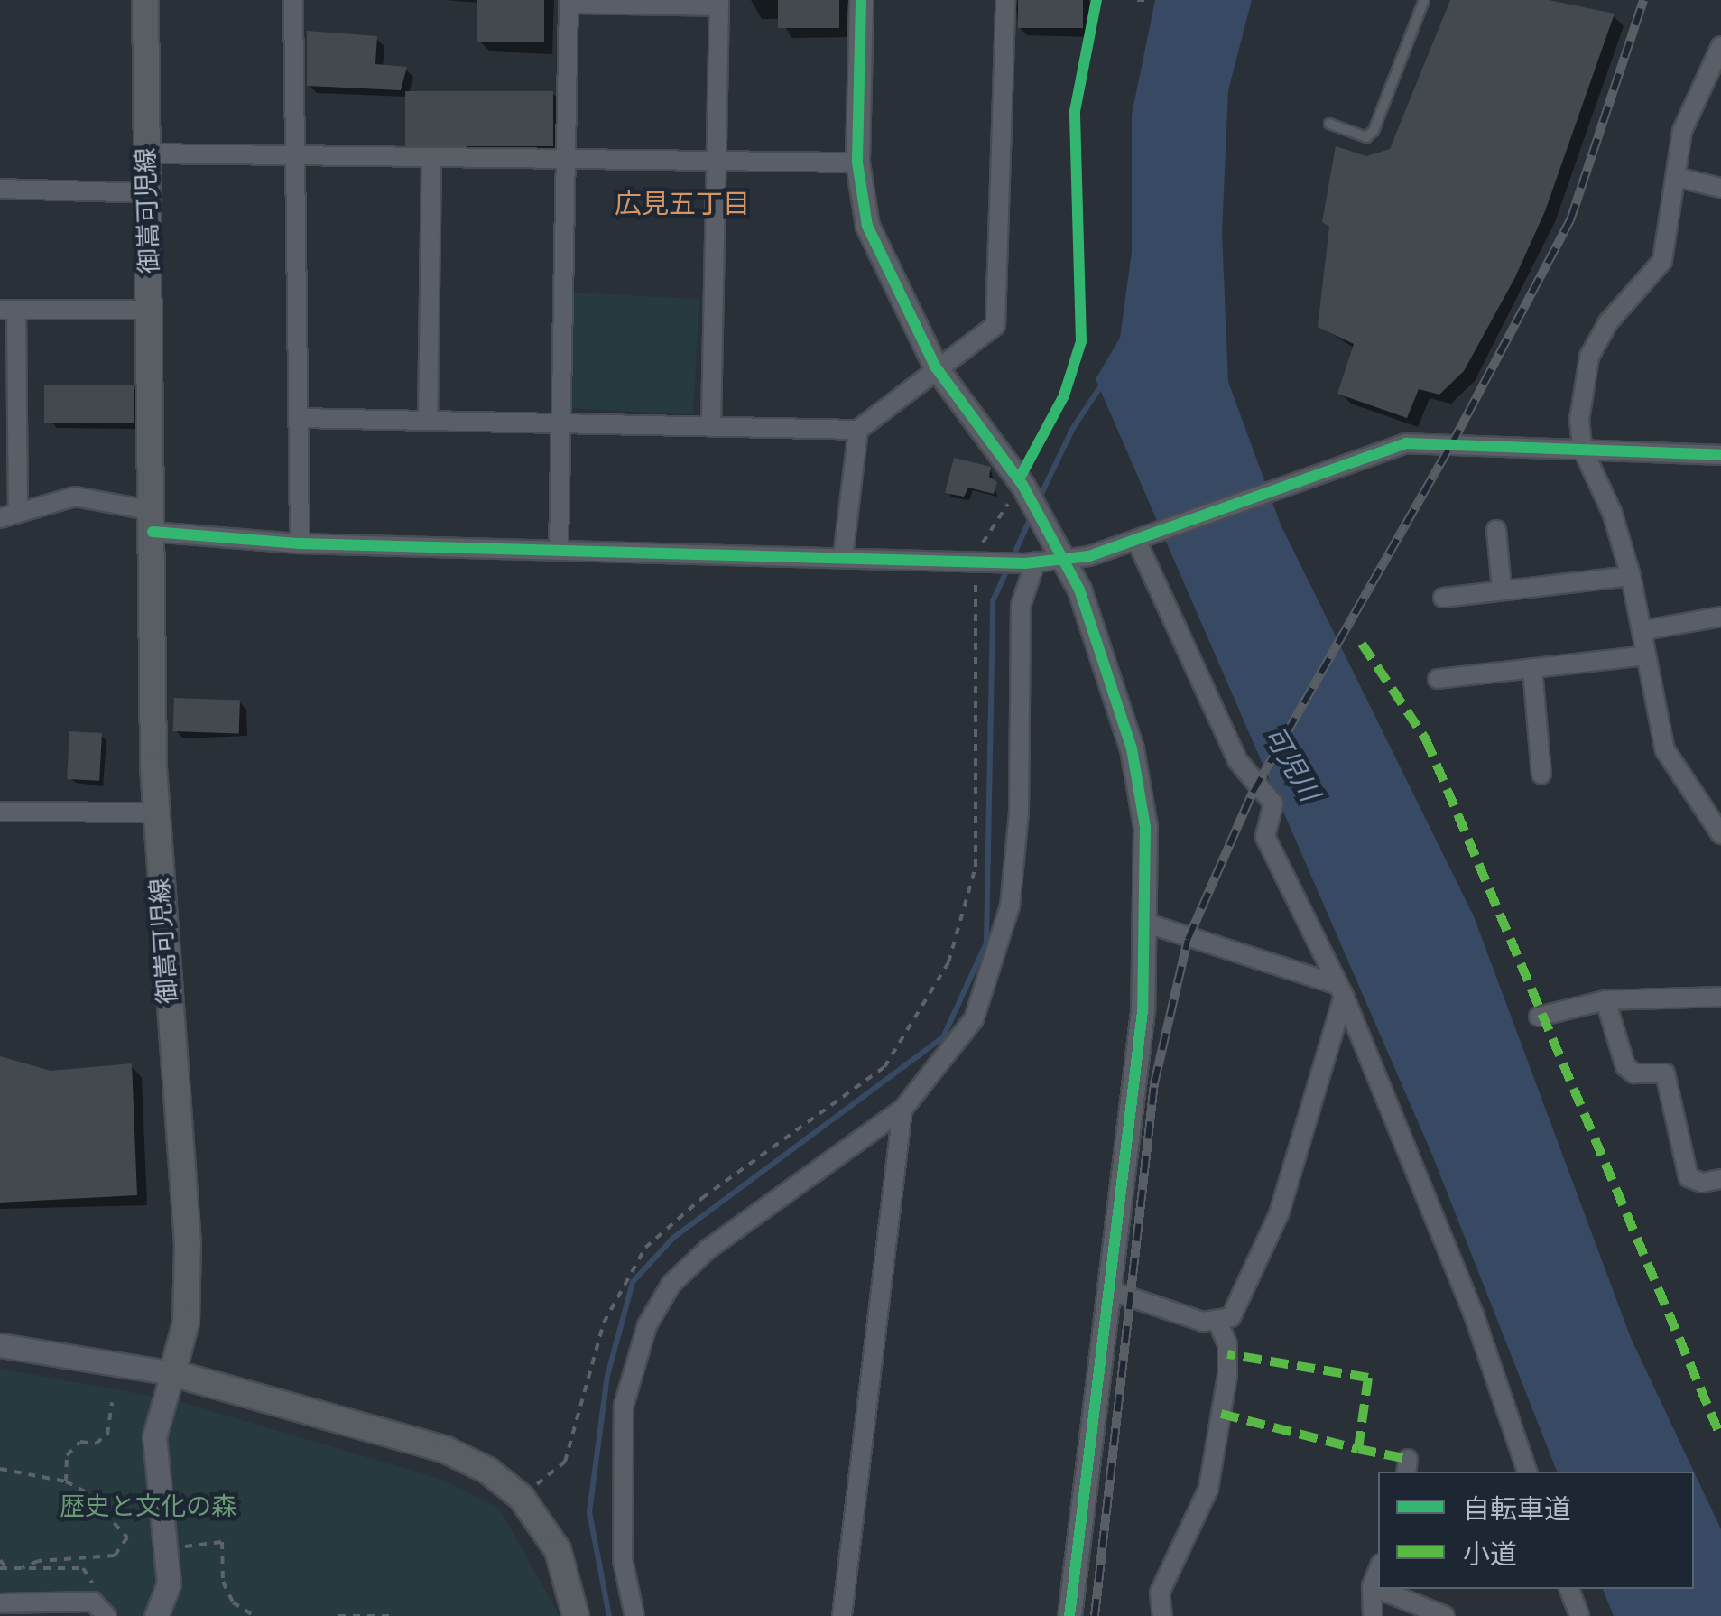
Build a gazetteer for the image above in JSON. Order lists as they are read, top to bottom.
{
  "streets": {
    "main road": ["御嵩可児線"]
  },
  "districts": ["広見五丁目"],
  "water": ["可児川"],
  "parks": ["歴史と文化の森"],
  "legend": ["自転車道", "小道"]
}
